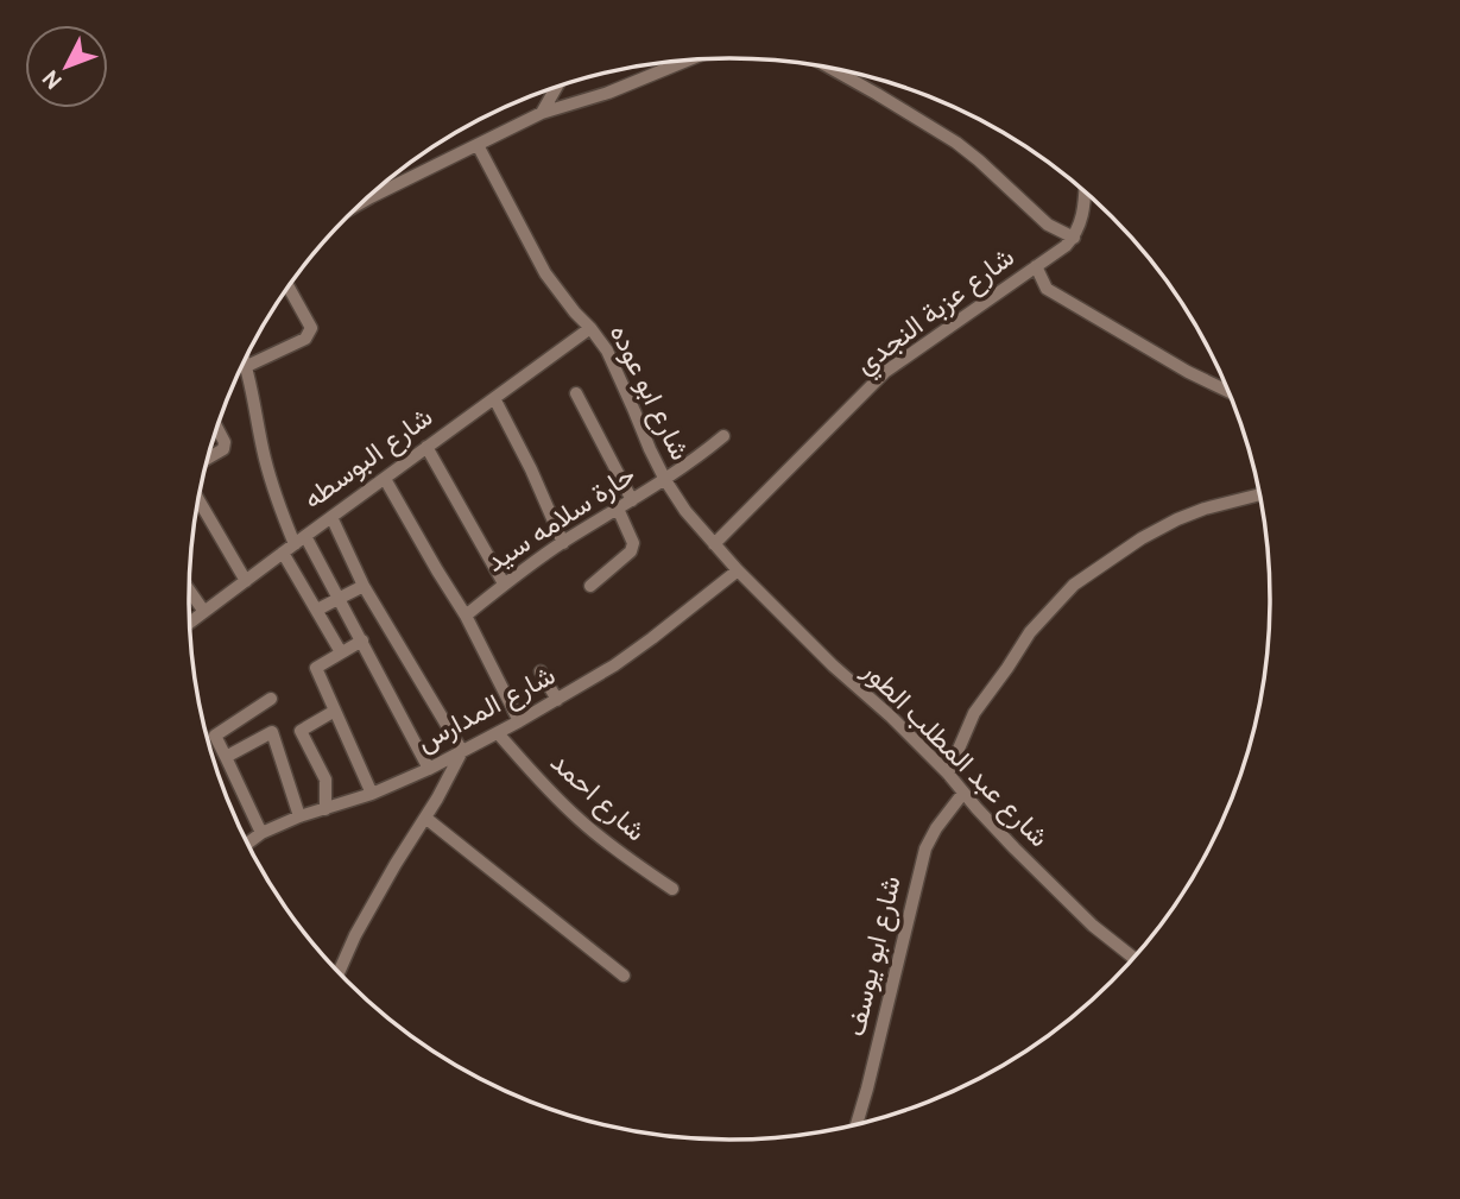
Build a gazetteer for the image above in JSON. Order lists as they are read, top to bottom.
{
  "streets": {
    "street": [
      "شارع عزبة النجدي",
      "شارع ابو عوده",
      "شارع البوسطه",
      "حارة سلامه سيد",
      "شارع المدارس",
      "شارع عبد المطلب الطور",
      "شارع احمد",
      "شارع ابو يوسف"
    ]
  },
  "crossings": [
    ["شارع عزبة النجدي", "شارع ابو عوده"],
    ["شارع ابو عوده", "شارع البوسطه"],
    ["شارع ابو عوده", "حارة سلامه سيد"],
    ["شارع ابو عوده", "شارع المدارس"],
    ["شارع ابو عوده", "شارع عبد المطلب الطور"],
    ["شارع المدارس", "شارع عبد المطلب الطور"],
    ["شارع المدارس", "شارع احمد"],
    ["شارع عبد المطلب الطور", "شارع ابو يوسف"]
  ],
  "north": "bottom left"
}
